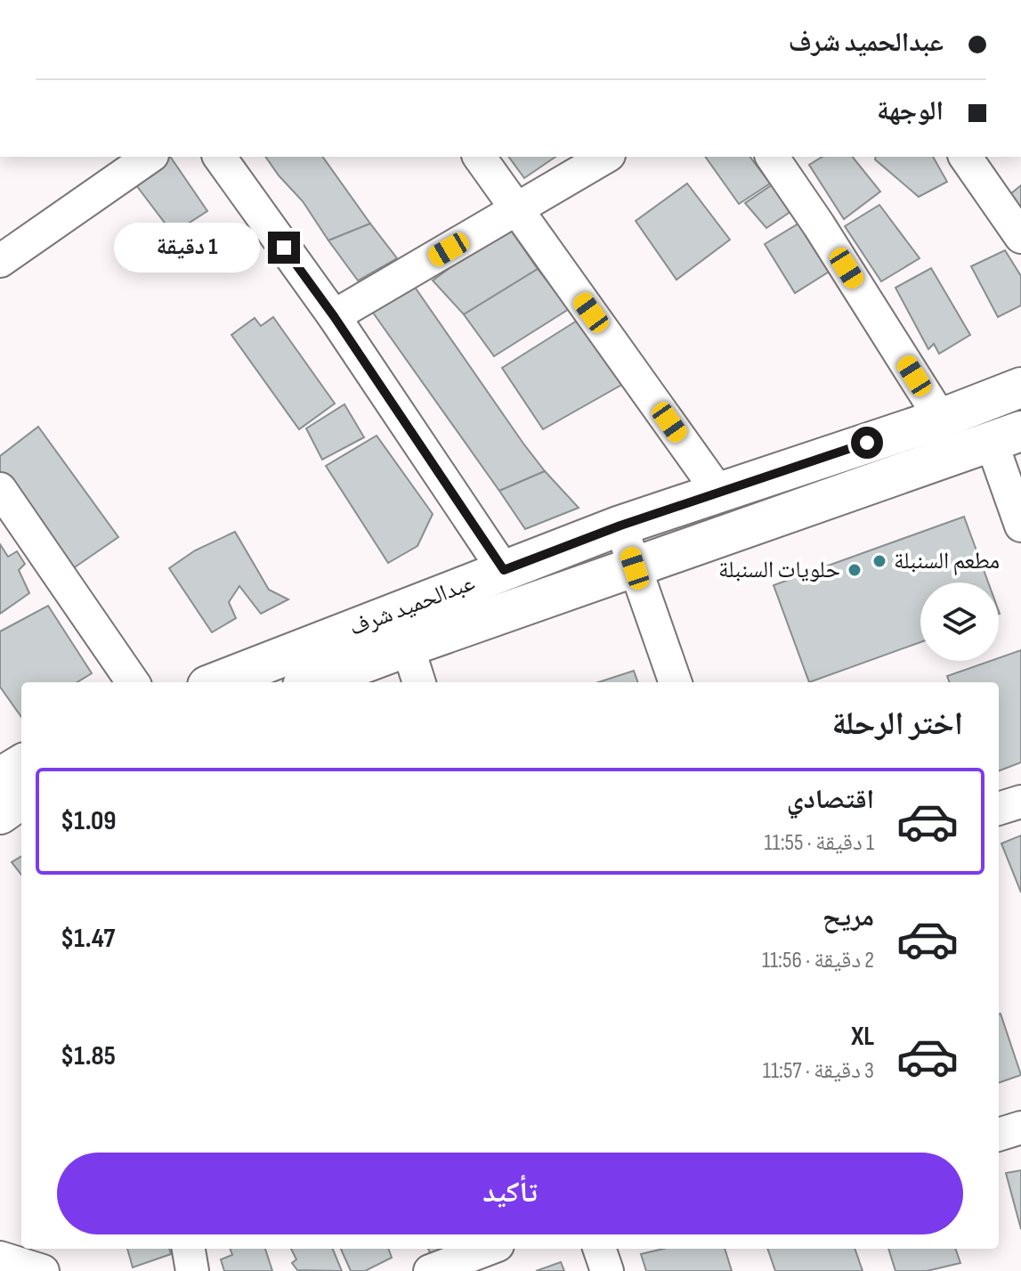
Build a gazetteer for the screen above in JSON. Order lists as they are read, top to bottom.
{
  "streets": {
    "main road": ["عبدالحميد شرف"]
  },
  "places": ["مطعم السنبلة", "حلويات السنبلة"],
  "page": {
    "banner": ["عبدالحميد شرف", "الوجهة"],
    "bubble": "1 دقيقة",
    "heading": "اختر الرحلة",
    "list": [
      {
        "name": "اقتصادي",
        "note": "1 دقيقة · 11:55",
        "value": "$1.09"
      },
      {
        "name": "مريح",
        "note": "2 دقيقة · 11:56",
        "value": "$1.47"
      },
      {
        "name": "XL",
        "note": "3 دقيقة · 11:57",
        "value": "$1.85"
      }
    ],
    "buttons": "تأكيد"
  }
}
